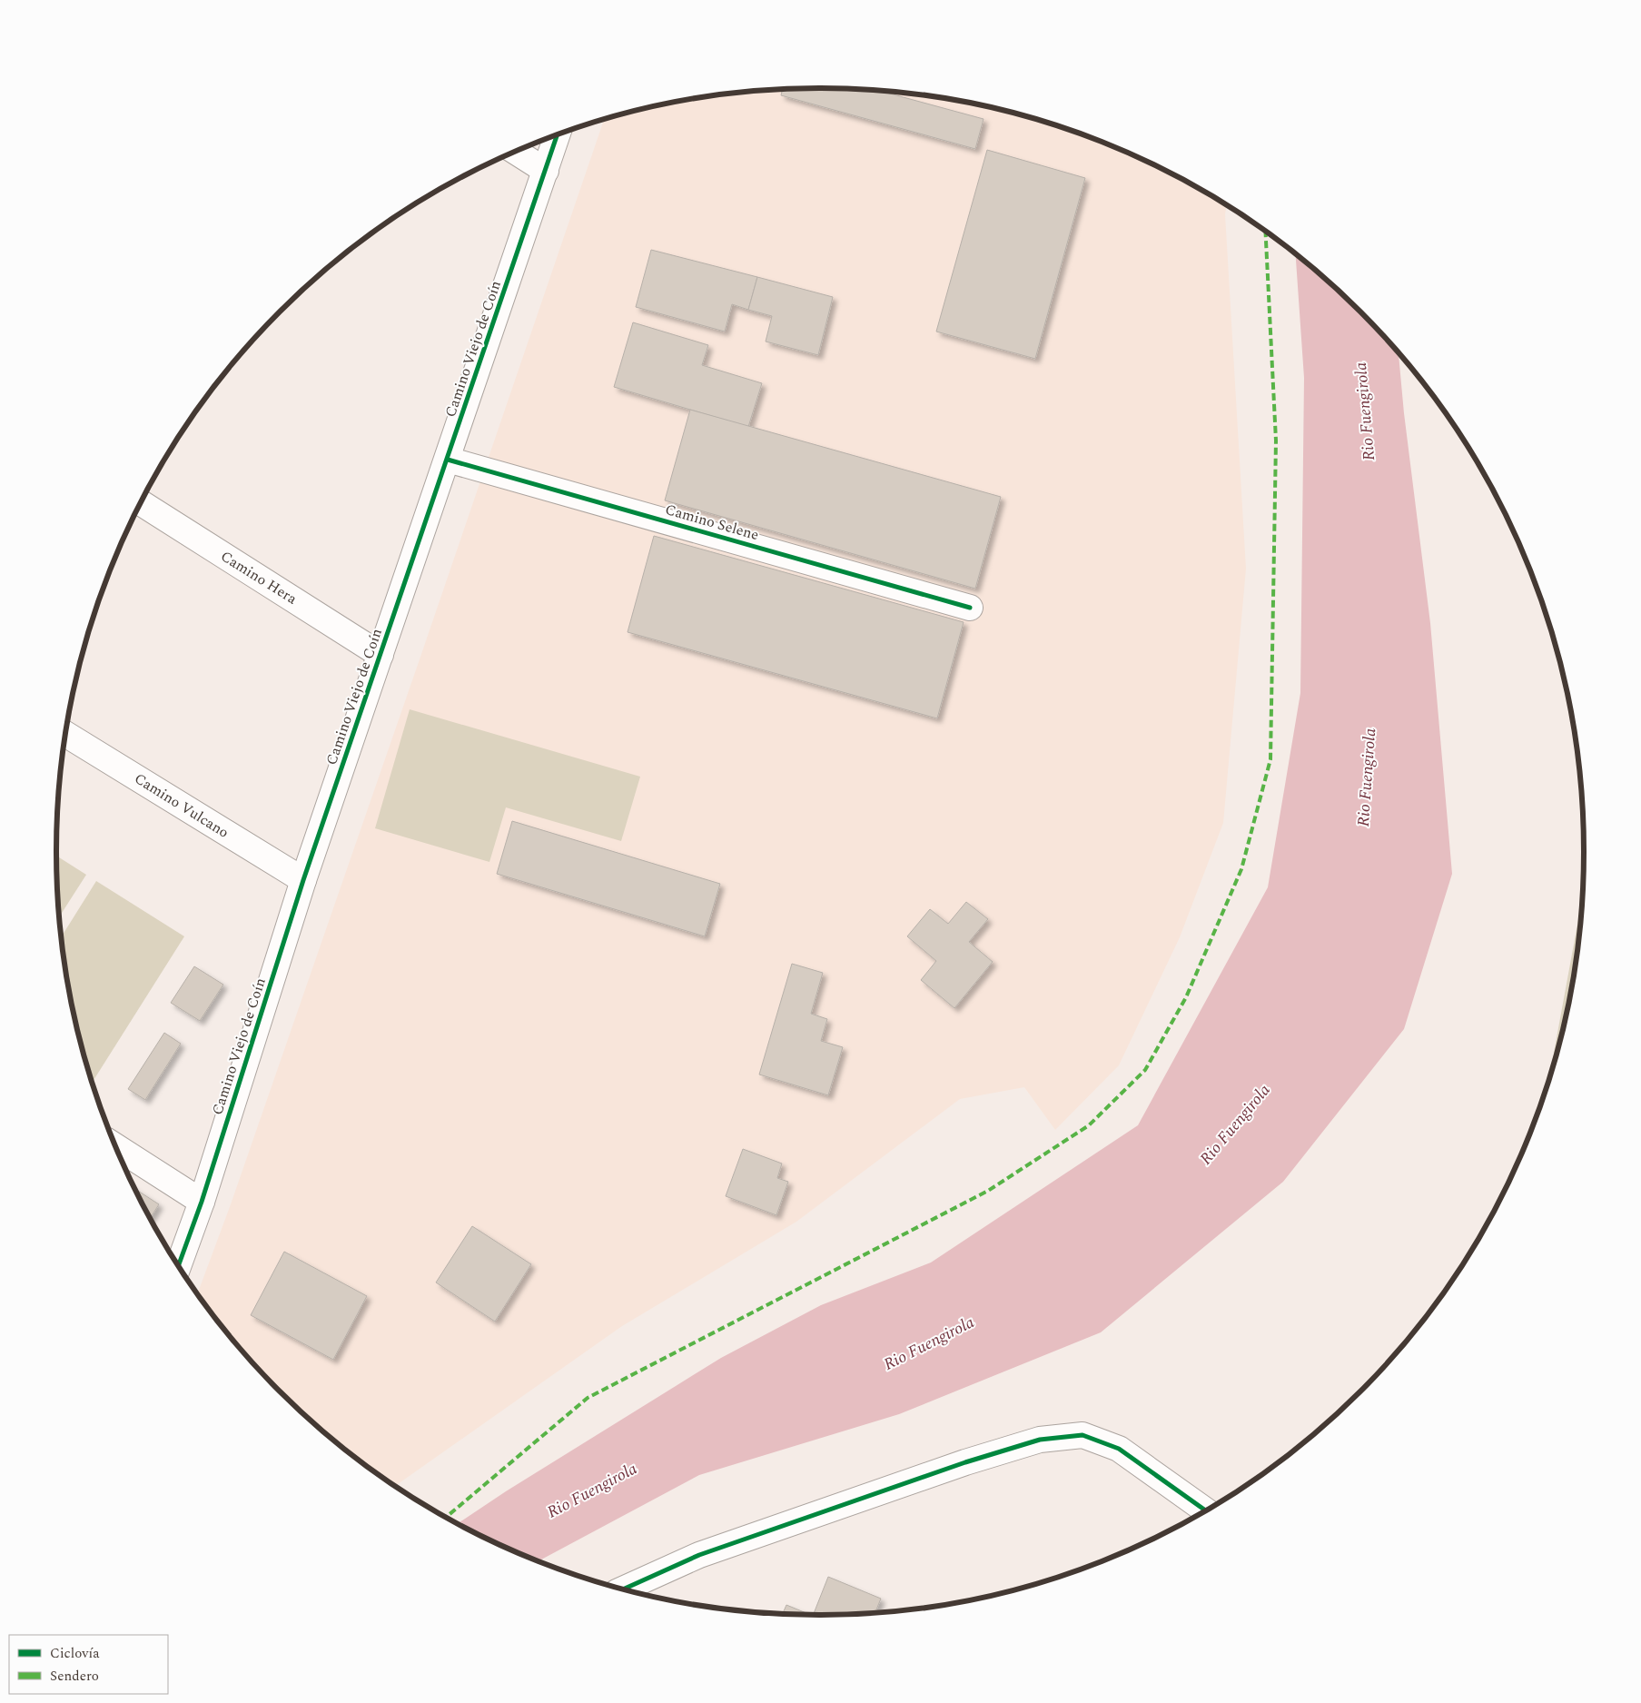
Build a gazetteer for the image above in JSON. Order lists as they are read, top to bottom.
{
  "streets": {
    "street": [
      "Camino Viejo de Coín",
      "Camino Selene",
      "Camino Hera",
      "Camino Vulcano"
    ]
  },
  "crossings": [
    ["Camino Viejo de Coín", "Camino Selene"],
    ["Camino Viejo de Coín", "Camino Hera"],
    ["Camino Viejo de Coín", "Camino Vulcano"]
  ],
  "water": ["Rio Fuengirola"],
  "legend": ["Ciclovía", "Sendero"]
}
